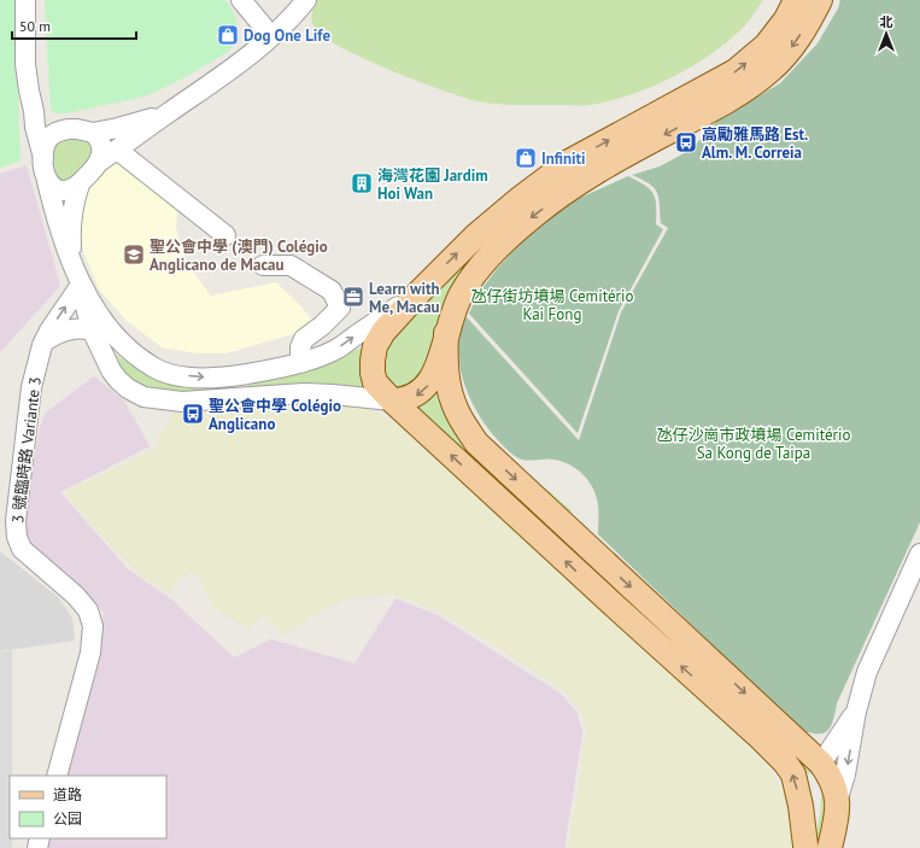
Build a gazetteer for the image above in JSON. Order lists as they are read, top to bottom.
{
  "streets": {
    "street": ["3 號臨時路 Variante 3"]
  },
  "parks": ["氹仔街坊墳場 Cemitério Kai Fong", "氹仔沙崗市政墳場 Cemitério Sa Kong de Taipa"],
  "places": {
    "shop": ["Dog One Life", "Infiniti"],
    "bus stop": ["高勵雅馬路 Est. Alm. M. Correia", "聖公會中學 Colégio Anglicano"],
    "building": ["海灣花園 Jardim Hoi Wan"],
    "school or university": ["聖公會中學 (澳門) Colégio Anglicano de Macau"],
    "office": ["Learn with Me, Macau"]
  },
  "legend": ["道路", "公园"],
  "scale_bar": "50 m",
  "north": "top"
}
